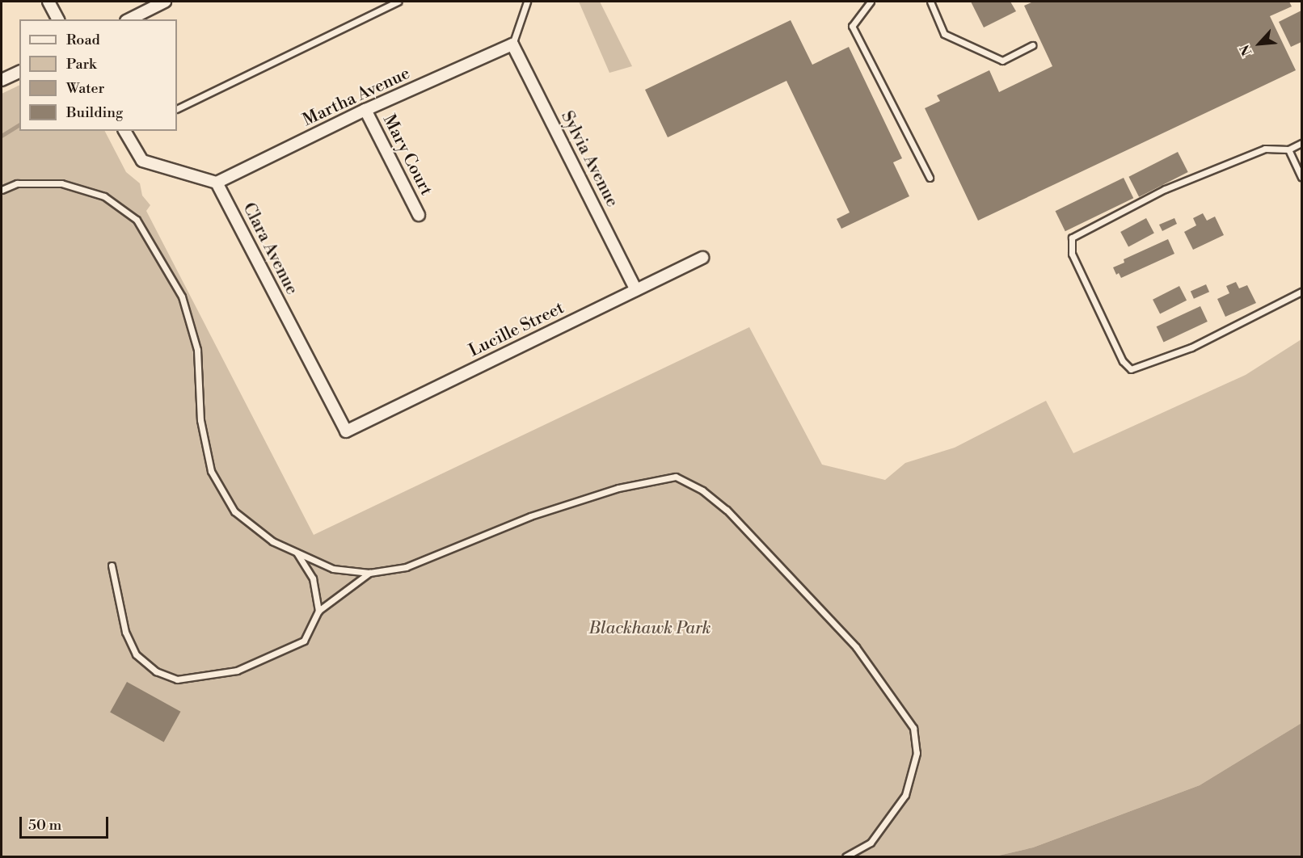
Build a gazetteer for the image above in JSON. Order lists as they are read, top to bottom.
{
  "streets": {
    "street": [
      "Martha Avenue",
      "Mary Court",
      "Sylvia Avenue",
      "Clara Avenue",
      "Lucille Street"
    ]
  },
  "crossings": [
    ["Martha Avenue", "Mary Court"],
    ["Martha Avenue", "Sylvia Avenue"],
    ["Martha Avenue", "Clara Avenue"],
    ["Sylvia Avenue", "Lucille Street"],
    ["Clara Avenue", "Lucille Street"]
  ],
  "parks": ["Blackhawk Park"],
  "legend": [
    "Road",
    "Park",
    "Water",
    "Building"
  ],
  "scale_bar": "50 m",
  "north": "bottom left"
}
